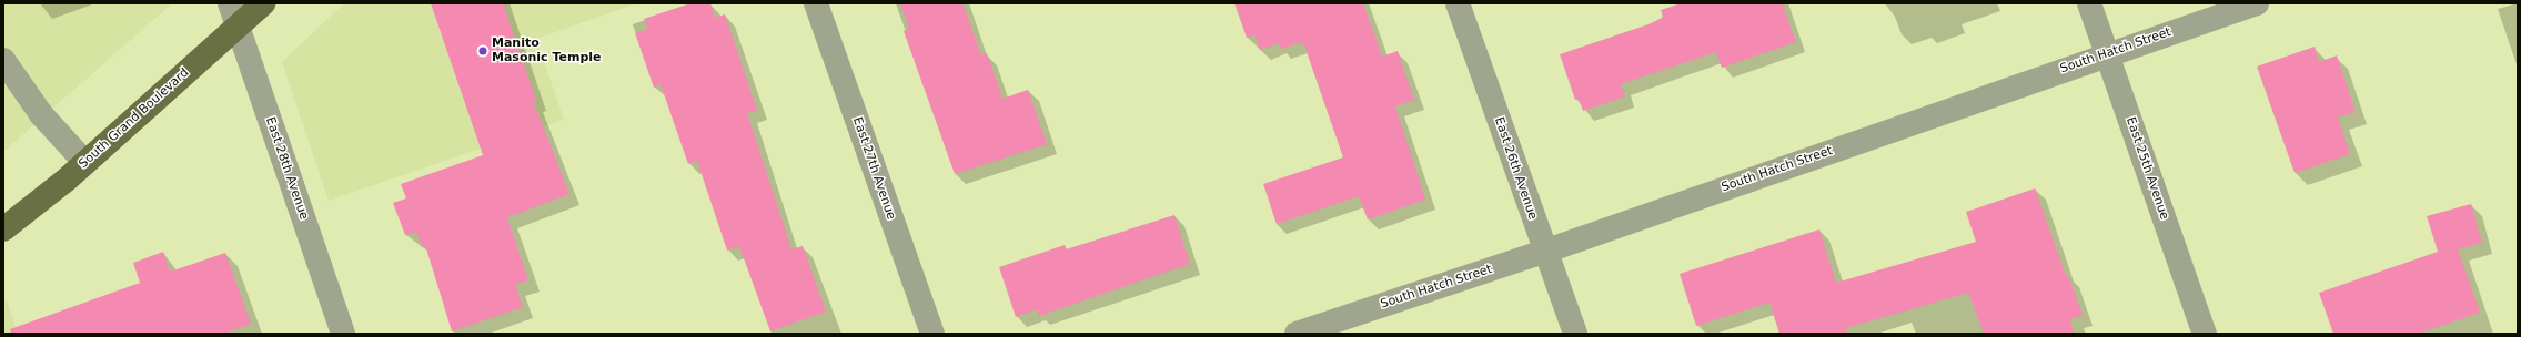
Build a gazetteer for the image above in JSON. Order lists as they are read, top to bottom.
{
  "streets": {
    "main road": ["South Grand Boulevard"],
    "street": [
      "South Hatch Street",
      "East 28th Avenue",
      "East 27th Avenue",
      "East 26th Avenue",
      "East 25th Avenue"
    ]
  },
  "crossings": [
    ["South Hatch Street", "East 26th Avenue"],
    ["South Hatch Street", "East 25th Avenue"],
    ["South Grand Boulevard", "East 28th Avenue"]
  ],
  "places": ["Manito Masonic Temple"]
}
